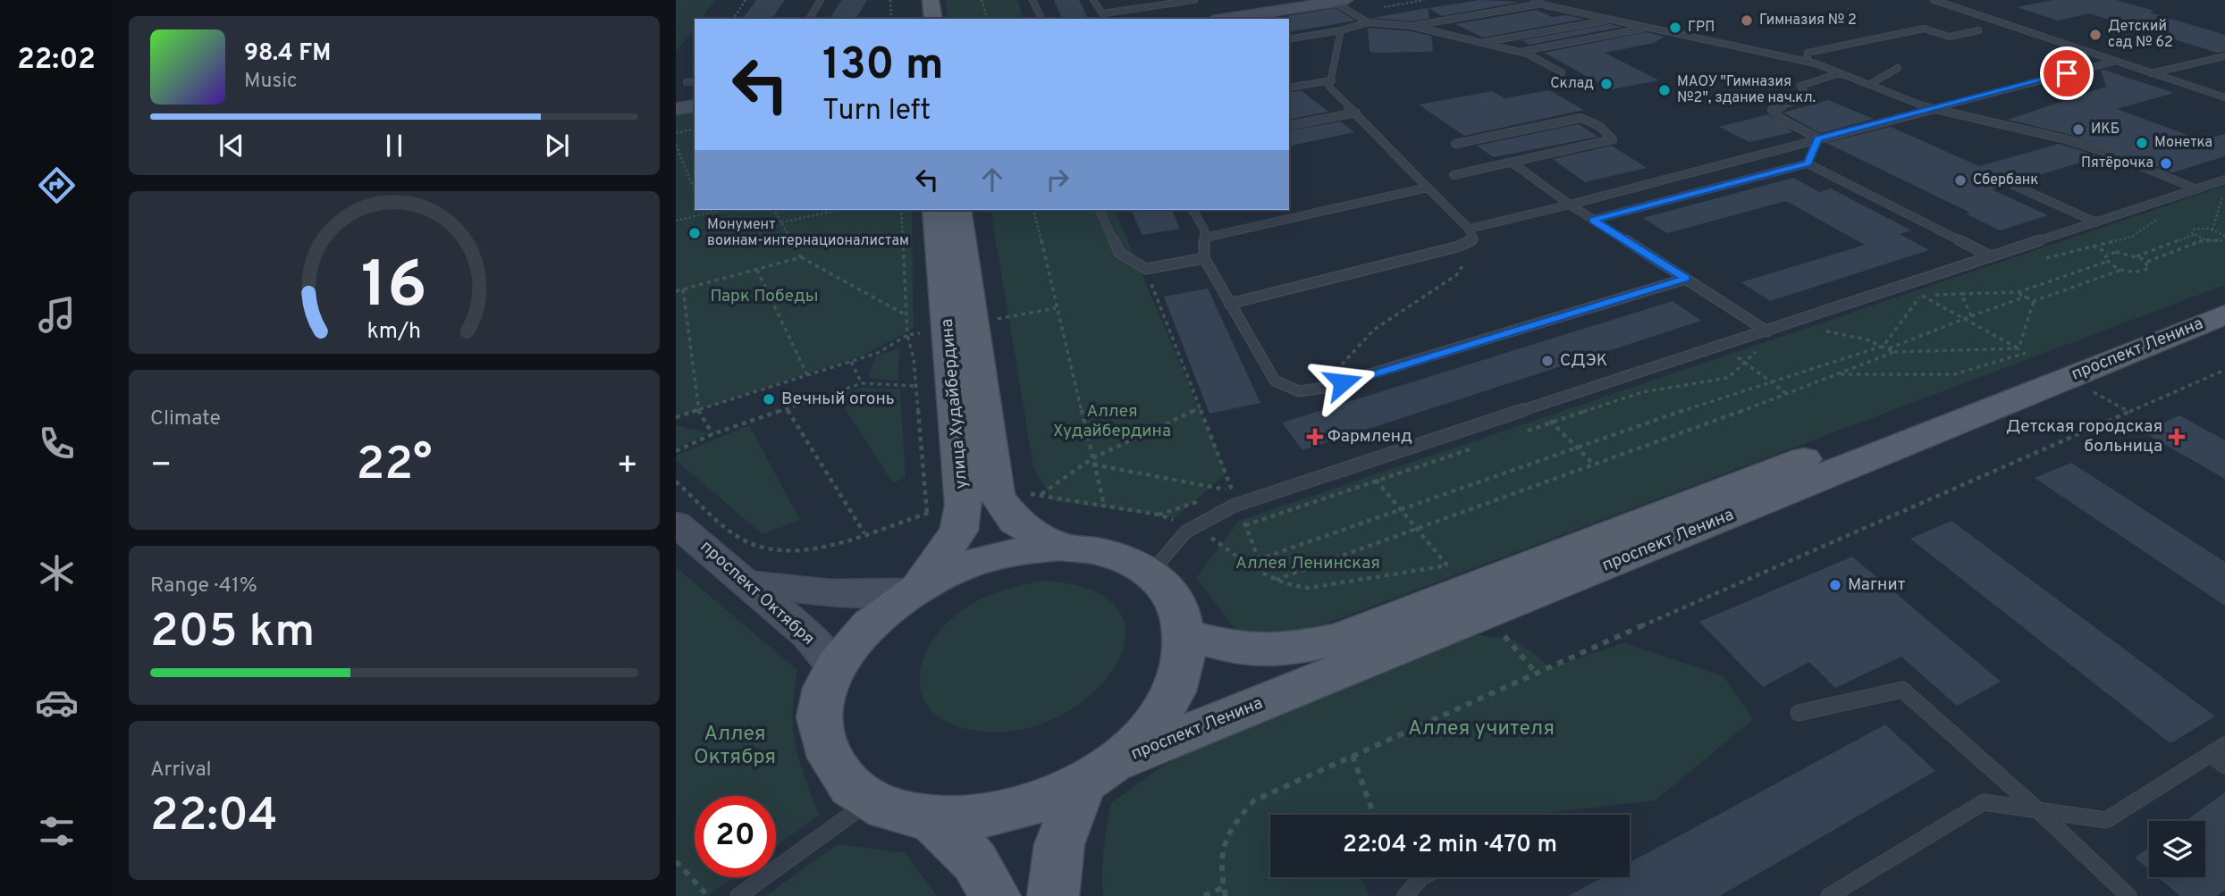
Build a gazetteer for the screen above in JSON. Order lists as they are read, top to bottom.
{
  "streets": {
    "main road": ["проспект Ленина", "улица Худайбердина", "проспект Октября"]
  },
  "crossings": [
    ["проспект Ленина", "улица Худайбердина"],
    ["проспект Ленина", "проспект Октября"]
  ],
  "parks": [
    "Парк Победы",
    "Аллея Худайбердина",
    "Аллея Ленинская",
    "Аллея учителя",
    "Аллея Октября"
  ],
  "places": {
    "other": [
      "Гимназия № 2",
      "ГРП",
      "Детский сад № 62",
      "Склад",
      "МАОУ \"Гимназия №2\", здание нач.кл.",
      "ИКБ",
      "Монетка",
      "Пятёрочка",
      "Сбербанк",
      "Монумент воинам-интернационалистам",
      "СДЭК",
      "Вечный огонь",
      "Магнит"
    ],
    "health": ["Фармленд", "Детская городская больница"]
  },
  "page": {
    "tabs": "22:02",
    "turn": ["130 m", "Turn left"],
    "song": ["98.4 FM", "Music"],
    "tile": [
      "Climate",
      ["Range · 41%", "205 km"],
      ["Arrival", "22:04"]
    ],
    "heat": ["−", "22°", "+"],
    "limit": "20",
    "trip": "22:04 · 2 min · 470 m",
    "gauge": ["16", "km/h"]
  }
}
